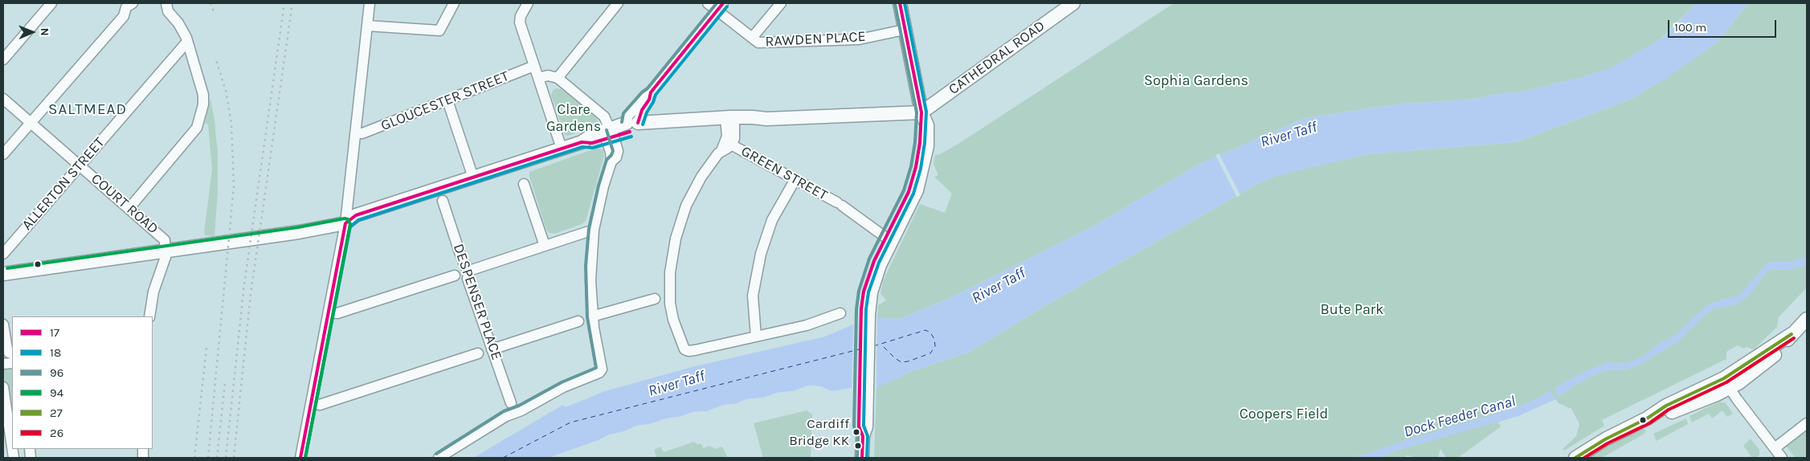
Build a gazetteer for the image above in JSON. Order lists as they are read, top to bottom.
{
  "streets": {
    "main road": ["CATHEDRAL ROAD"],
    "street": [
      "RAWDEN PLACE",
      "GLOUCESTER STREET",
      "GREEN STREET",
      "ALLERTON STREET",
      "COURT ROAD",
      "DESPENSER PLACE"
    ]
  },
  "crossings": [
    ["ALLERTON STREET", "COURT ROAD"]
  ],
  "districts": ["SALTMEAD"],
  "water": ["River Taff", "Dock Feeder Canal"],
  "parks": [
    "Sophia Gardens",
    "Clare Gardens",
    "Bute Park",
    "Coopers Field"
  ],
  "places": ["Cardiff Bridge KK"],
  "lines": [
    "transit line 17",
    "transit line 18",
    "transit line 96",
    "transit line 94",
    "transit line 27",
    "transit line 26"
  ],
  "legend": [
    "17",
    "18",
    "96",
    "94",
    "27",
    "26"
  ],
  "scale_bar": "100 m",
  "north": "right"
}
